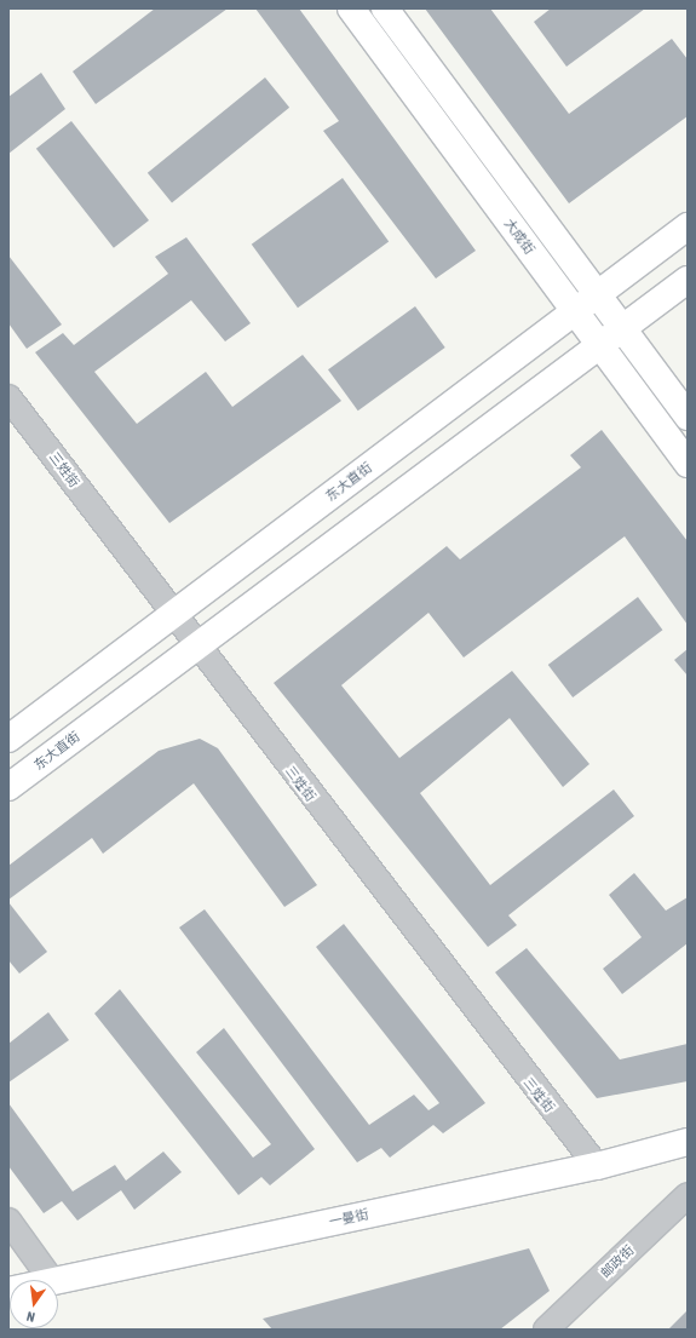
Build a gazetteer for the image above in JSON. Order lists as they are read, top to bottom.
{
  "streets": {
    "main road": ["大成街", "东大直街", "一曼街"],
    "street": ["三姓街", "邮政街"]
  },
  "crossings": [
    ["大成街", "东大直街"],
    ["三姓街", "东大直街"],
    ["三姓街", "一曼街"]
  ],
  "north": "bottom"
}
